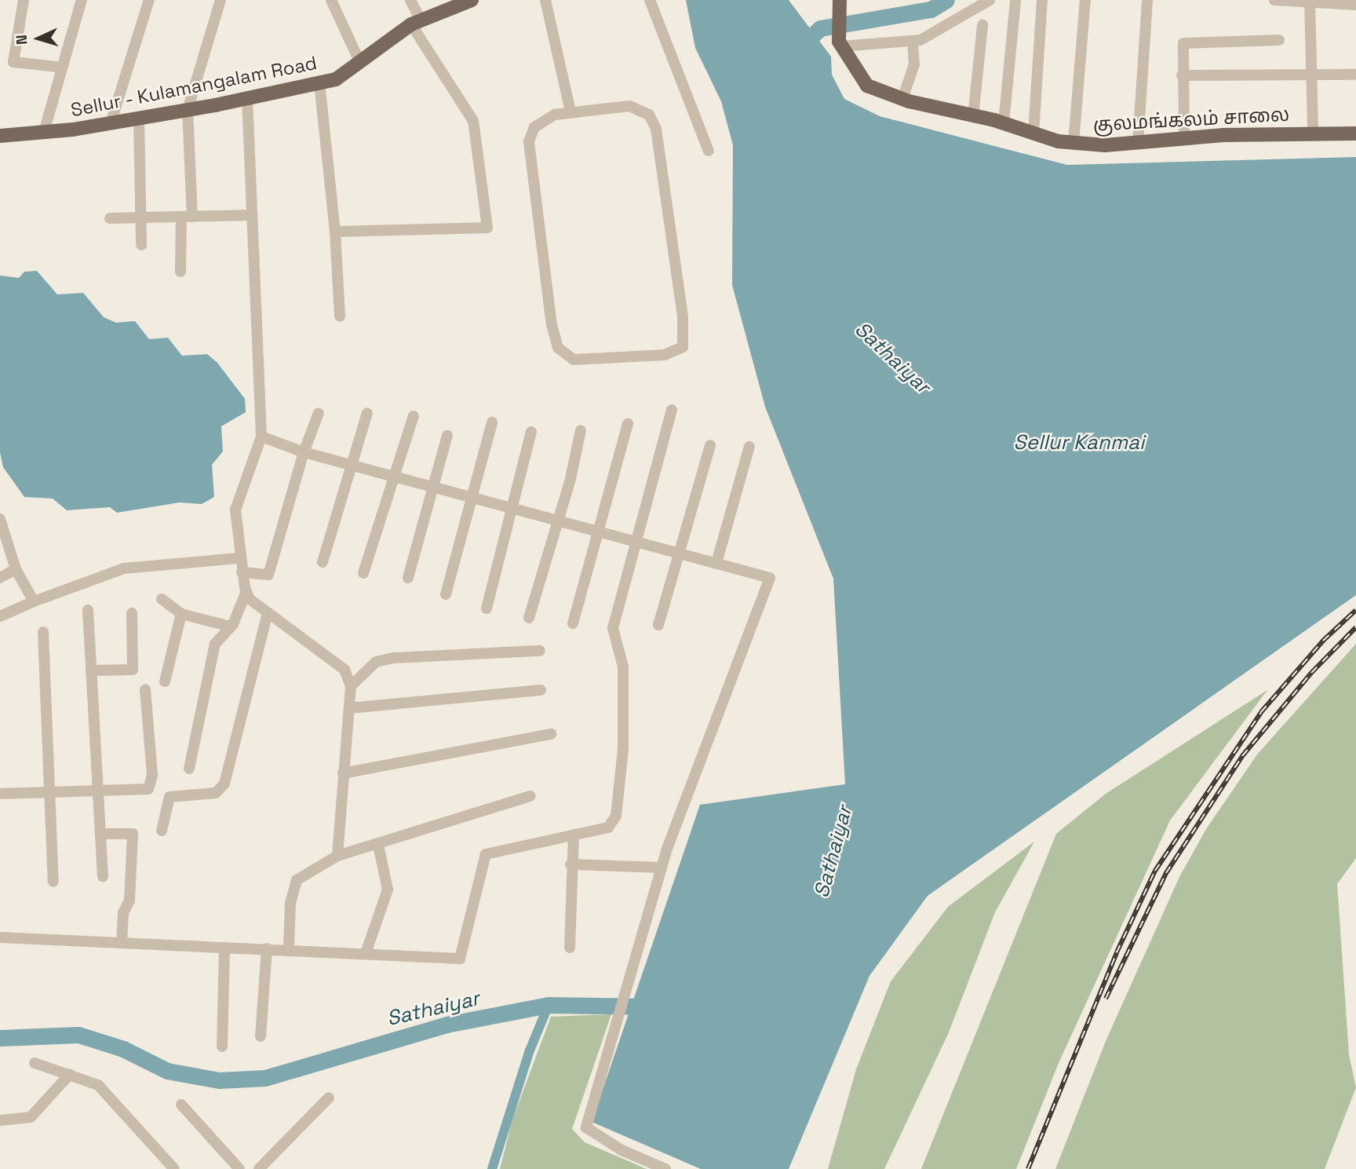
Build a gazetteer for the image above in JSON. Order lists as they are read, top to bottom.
{
  "streets": {
    "main road": ["Sellur - Kulamangalam Road", "குலமங்கலம் சாலை"]
  },
  "water": ["Sathaiyar", "Sellur Kanmai"],
  "north": "left"
}
